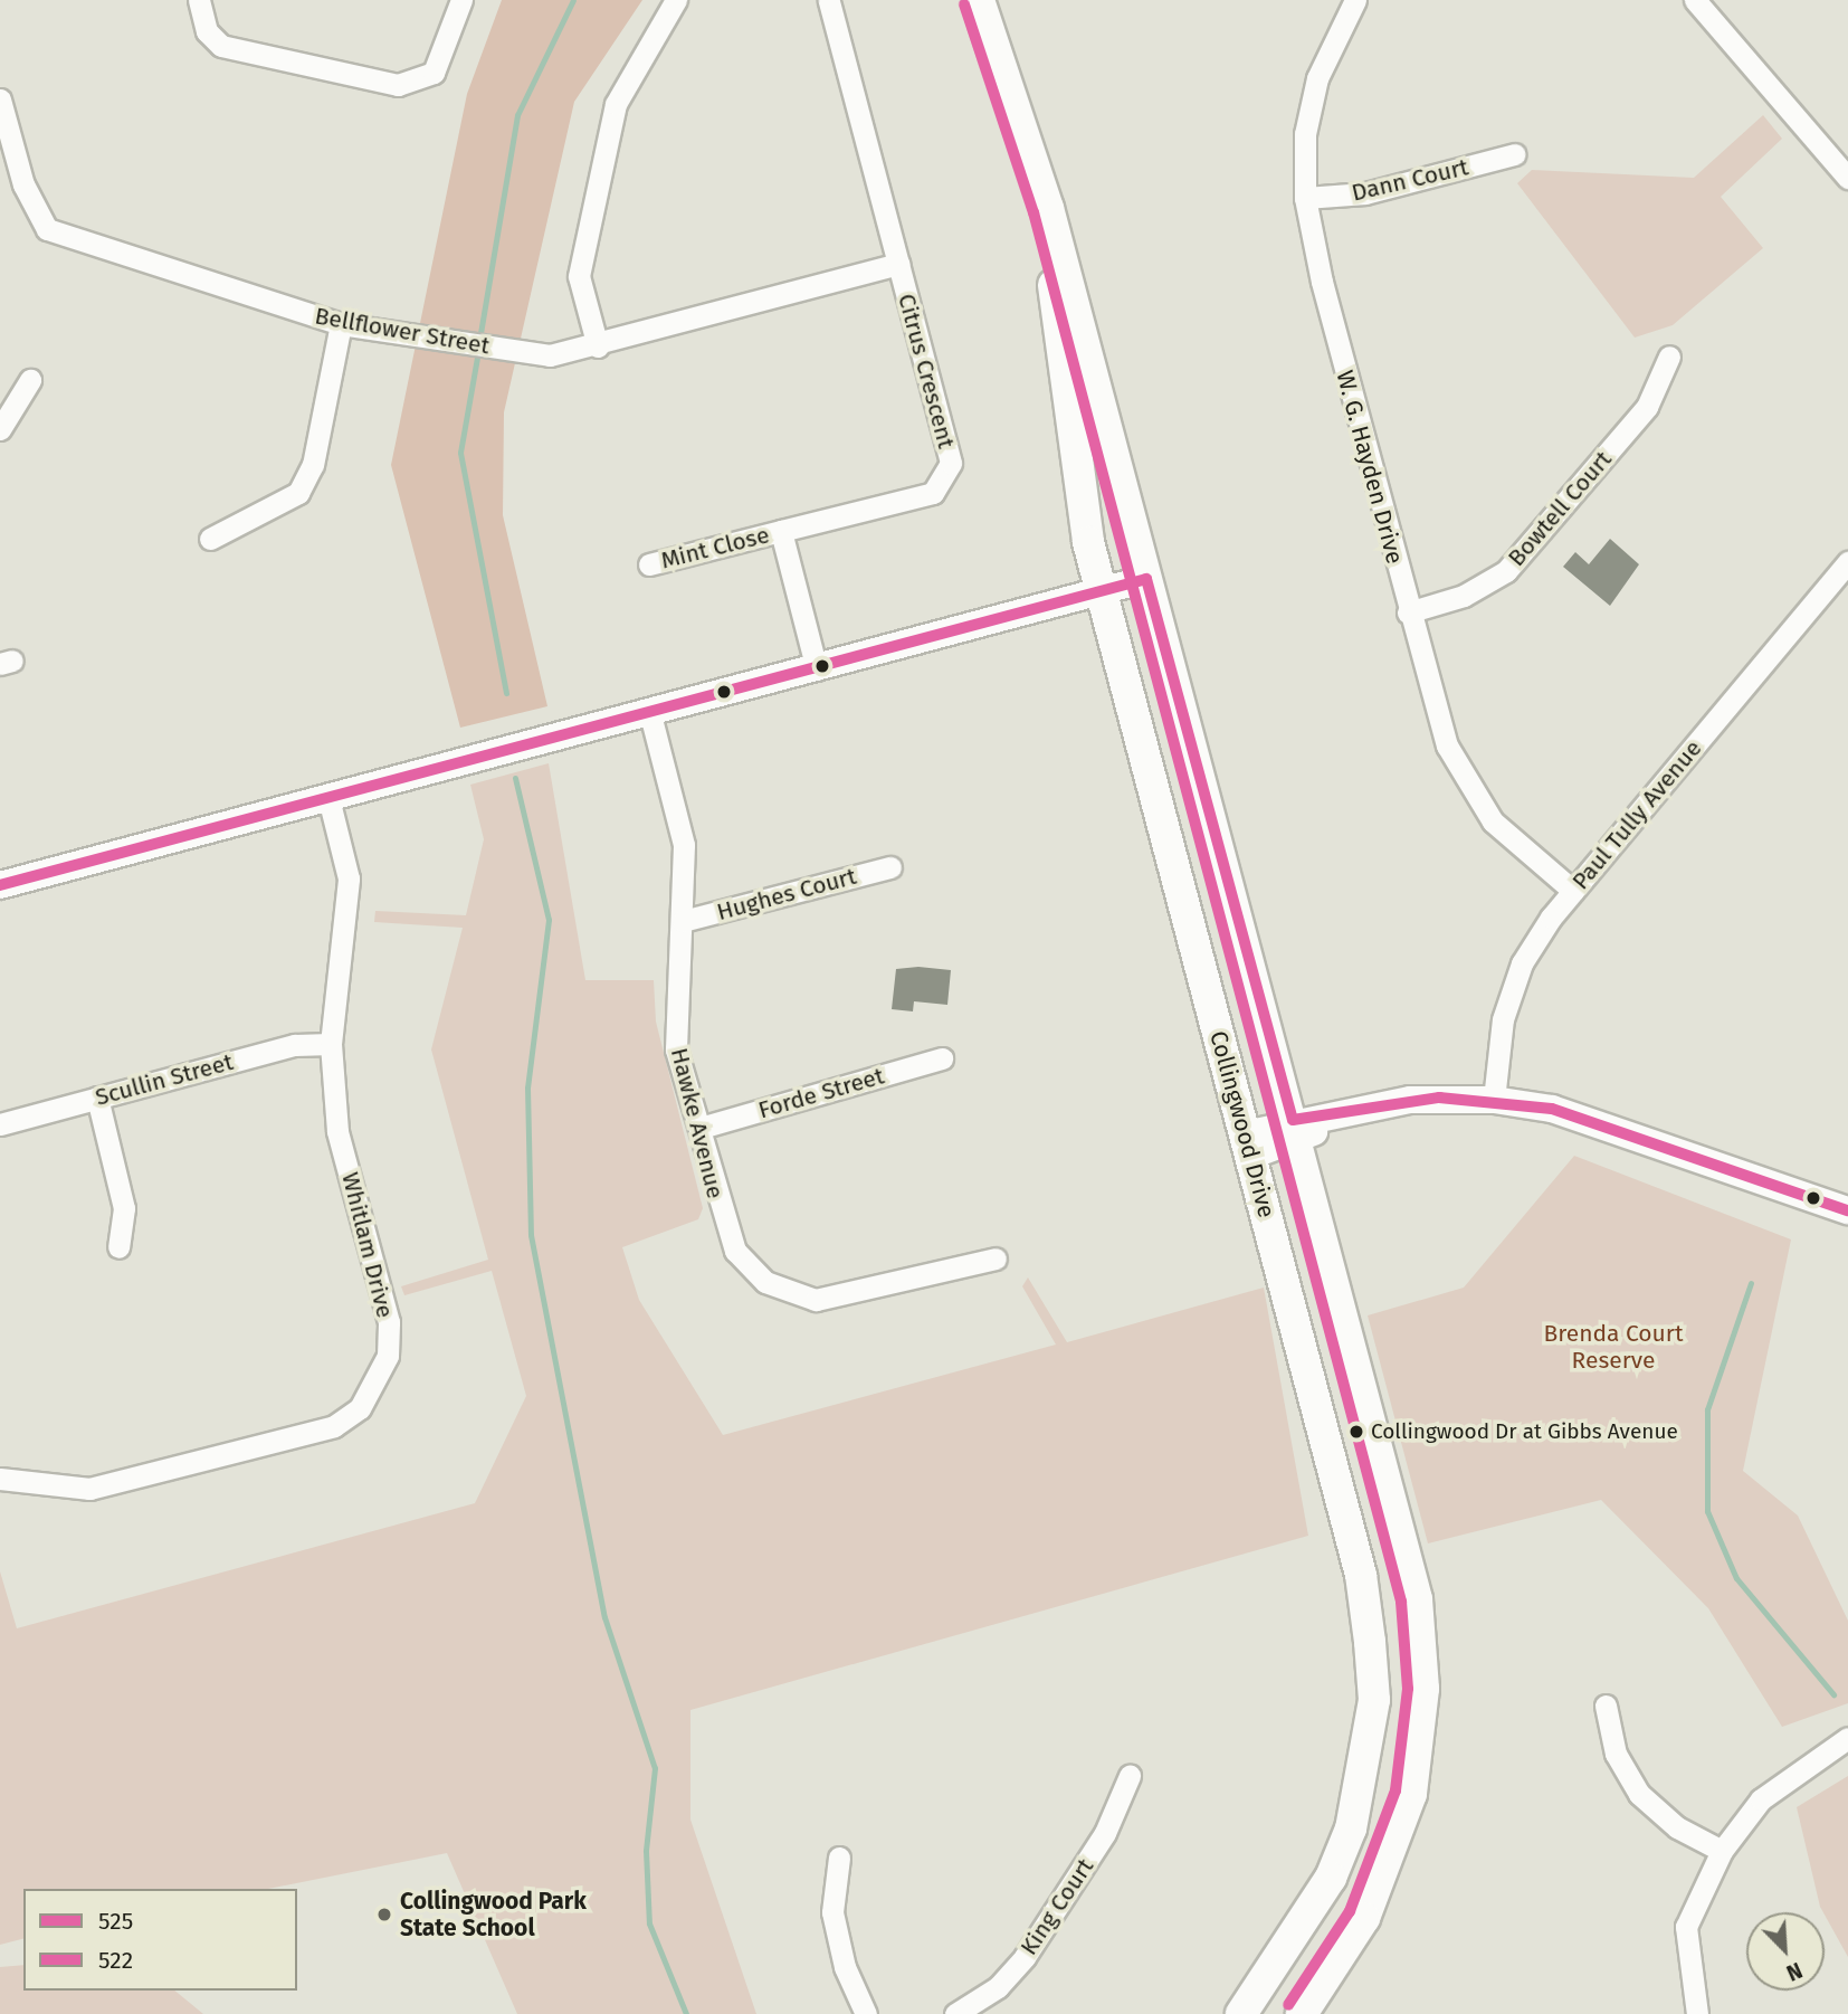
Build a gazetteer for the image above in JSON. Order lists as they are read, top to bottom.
{
  "streets": {
    "main road": ["Collingwood Drive"],
    "street": [
      "Dann Court",
      "Bellflower Street",
      "Citrus Crescent",
      "W. G. Hayden Drive",
      "Bowtell Court",
      "Mint Close",
      "Paul Tully Avenue",
      "Hughes Court",
      "Scullin Street",
      "Forde Street",
      "Hawke Avenue",
      "Whitlam Drive",
      "King Court"
    ]
  },
  "crossings": [
    ["Dann Court", "W. G. Hayden Drive"],
    ["Bellflower Street", "Citrus Crescent"],
    ["Citrus Crescent", "Mint Close"],
    ["W. G. Hayden Drive", "Bowtell Court"],
    ["W. G. Hayden Drive", "Paul Tully Avenue"],
    ["Hughes Court", "Hawke Avenue"],
    ["Scullin Street", "Whitlam Drive"],
    ["Forde Street", "Hawke Avenue"]
  ],
  "parks": ["Brenda Court Reserve"],
  "places": ["Collingwood Dr at Gibbs Avenue", "Collingwood Park State School"],
  "lines": ["transit line 522", "transit line 525"],
  "legend": ["525", "522"],
  "north": "bottom right"
}
